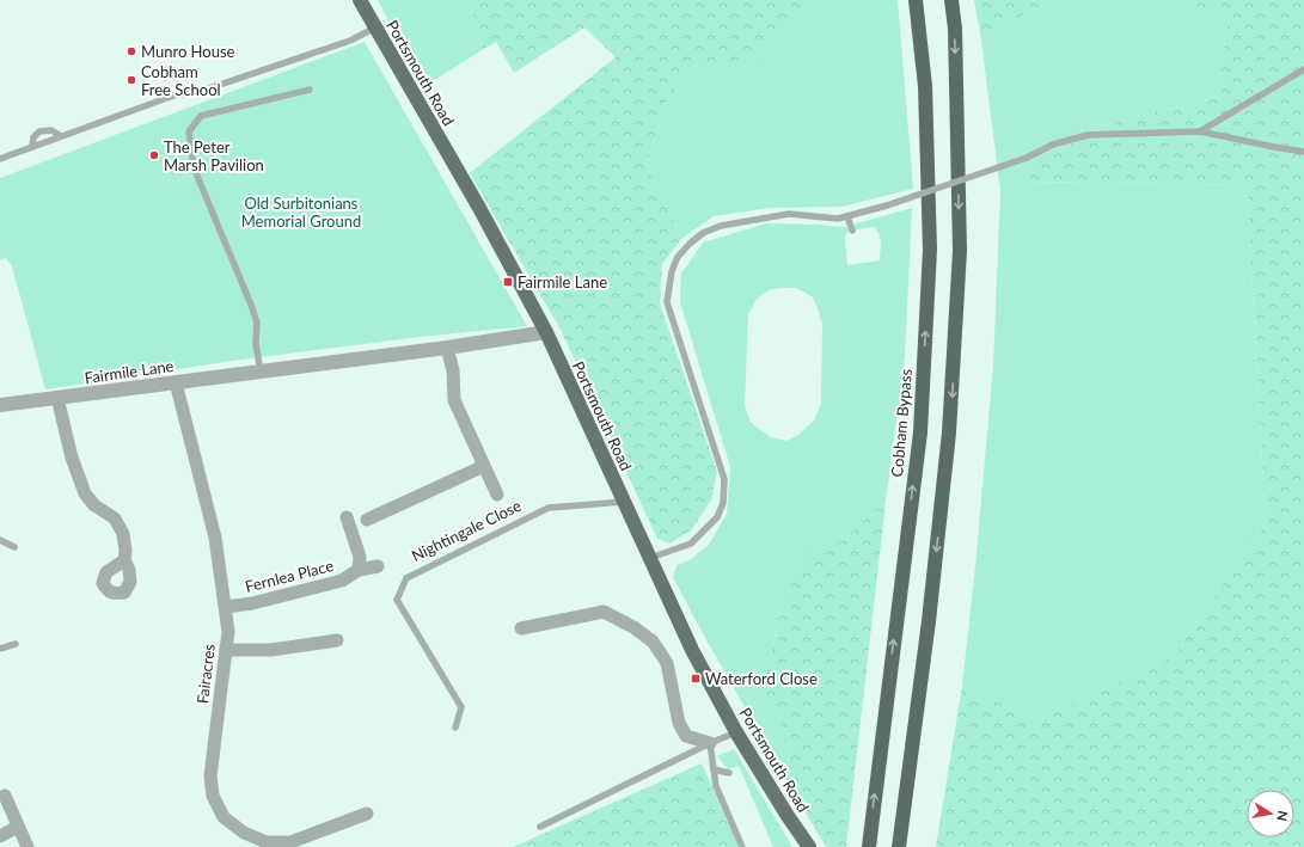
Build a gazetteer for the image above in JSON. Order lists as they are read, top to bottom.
{
  "streets": {
    "highway": ["Cobham Bypass"],
    "main road": ["Portsmouth Road"],
    "street": [
      "Fairmile Lane",
      "Nightingale Close",
      "Fernlea Place",
      "Fairacres"
    ]
  },
  "crossings": [
    ["Portsmouth Road", "Fairmile Lane"],
    ["Portsmouth Road", "Nightingale Close"],
    ["Fairmile Lane", "Nightingale Close"],
    ["Fairmile Lane", "Fairacres"],
    ["Fernlea Place", "Fairacres"]
  ],
  "parks": ["Old Surbitonians Memorial Ground"],
  "places": {
    "other": ["Munro House", "Cobham Free School", "The Peter Marsh Pavilion"],
    "transit": ["Fairmile Lane", "Waterford Close"]
  },
  "north": "right"
}
